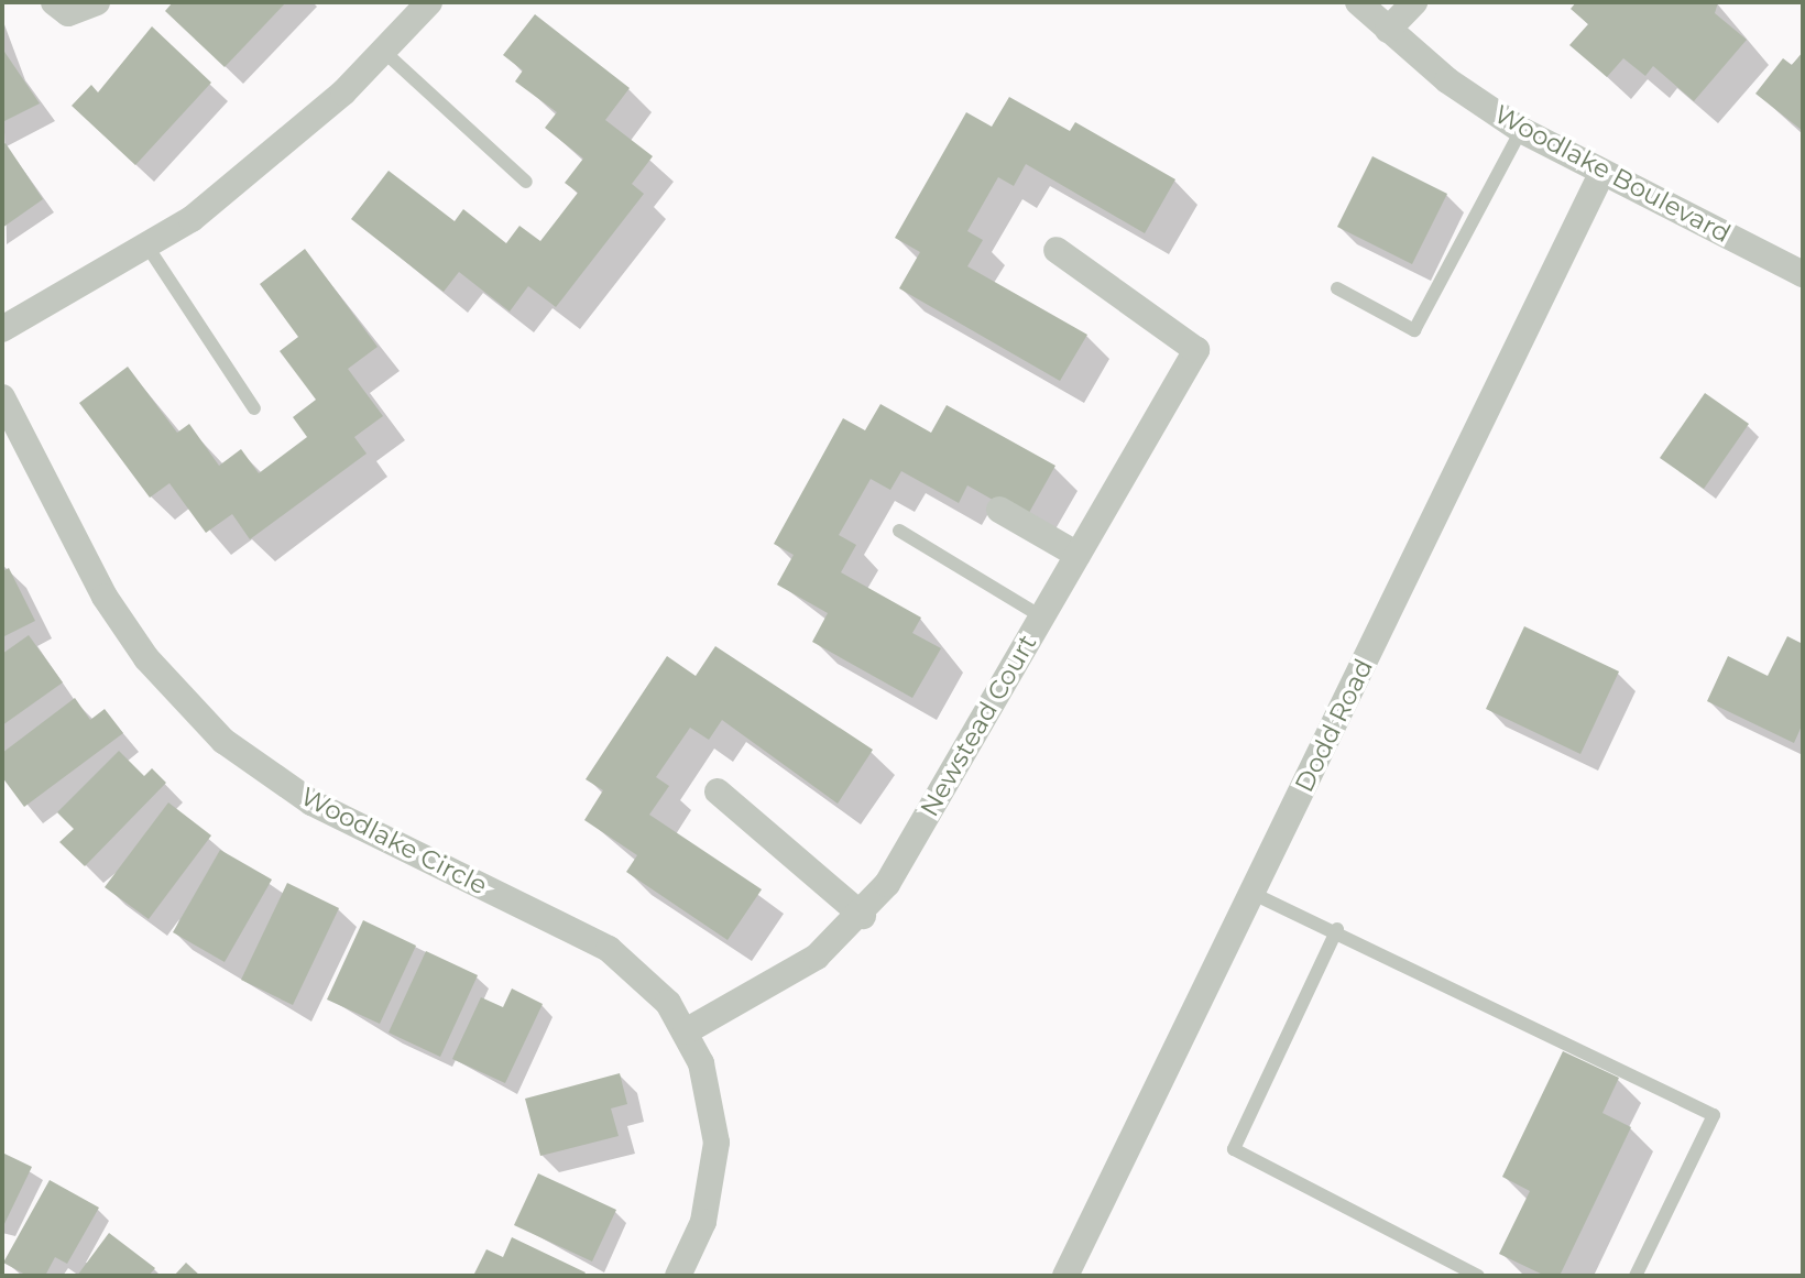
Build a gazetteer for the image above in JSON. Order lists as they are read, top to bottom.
{
  "streets": {
    "street": [
      "Woodlake Boulevard",
      "Newstead Court",
      "Dodd Road",
      "Woodlake Circle"
    ]
  },
  "crossings": [
    ["Woodlake Boulevard", "Dodd Road"],
    ["Newstead Court", "Woodlake Circle"]
  ]
}
